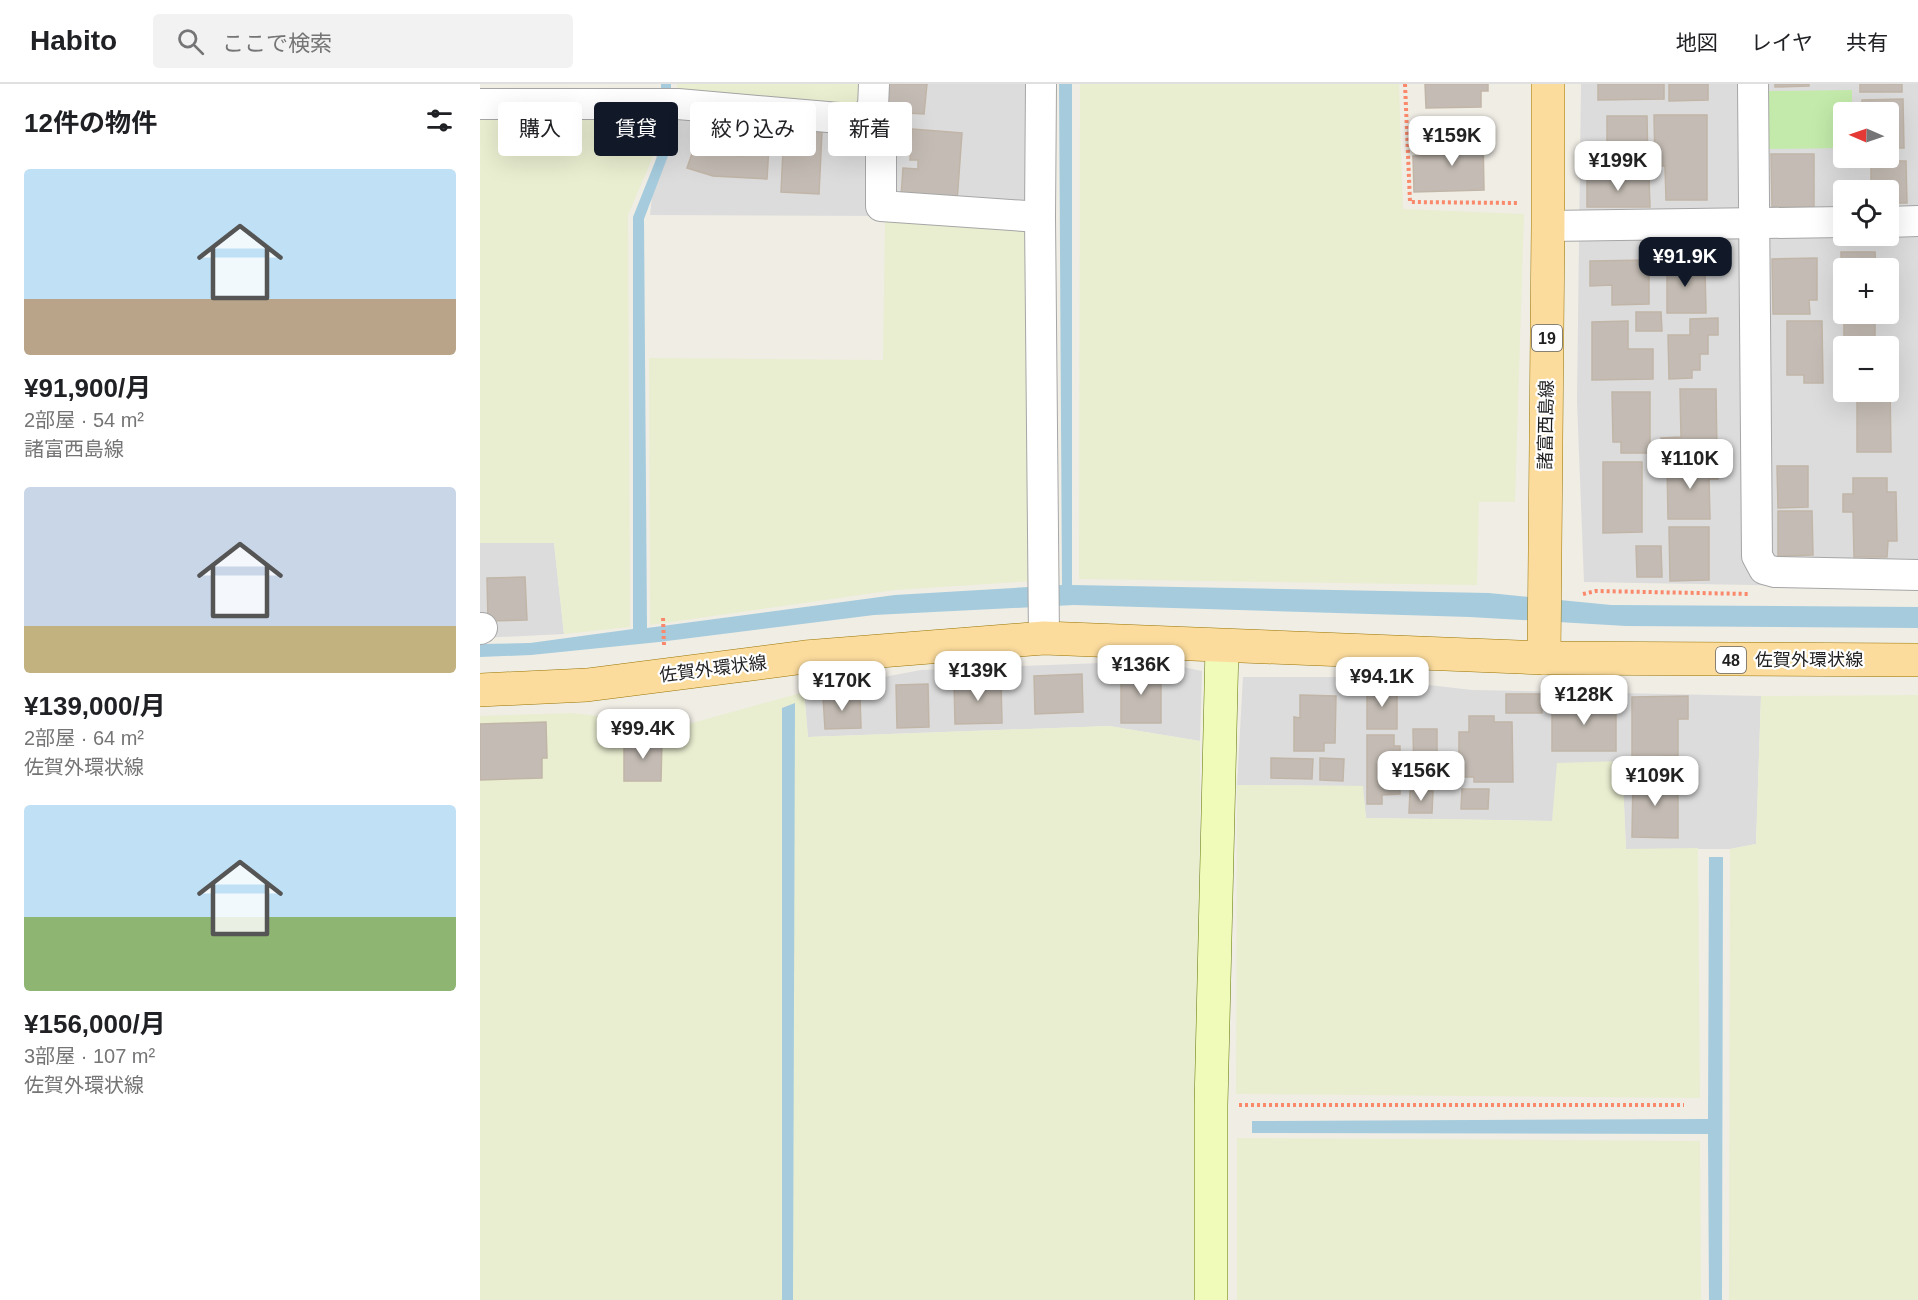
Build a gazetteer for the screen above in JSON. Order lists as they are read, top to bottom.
{
  "streets": {
    "main road": [
      "19",
      "諸富西島線",
      "48",
      "佐賀外環状線"
    ]
  },
  "crossings": [
    ["諸富西島線", "佐賀外環状線"]
  ],
  "north": "left",
  "page": {
    "header": "Habito",
    "search": "ここで検索",
    "nav": ["地図", "レイヤ", "共有"],
    "heading": "12件の物件",
    "map_buttons": ["+", "−"],
    "chip": [
      "購入",
      "賃貸",
      "絞り込み",
      "新着"
    ],
    "price": [
      "¥159K",
      "¥199K",
      "¥91.9K",
      "¥110K",
      "¥136K",
      "¥139K",
      "¥94.1K",
      "¥170K",
      "¥128K",
      "¥99.4K",
      "¥156K",
      "¥109K"
    ],
    "list": [
      {
        "name": "¥91,900/月",
        "note": "2部屋 · 54 m² · 諸富西島線"
      },
      {
        "name": "¥139,000/月",
        "note": "2部屋 · 64 m² · 佐賀外環状線"
      },
      {
        "name": "¥156,000/月",
        "note": "3部屋 · 107 m² · 佐賀外環状線"
      }
    ]
  }
}
